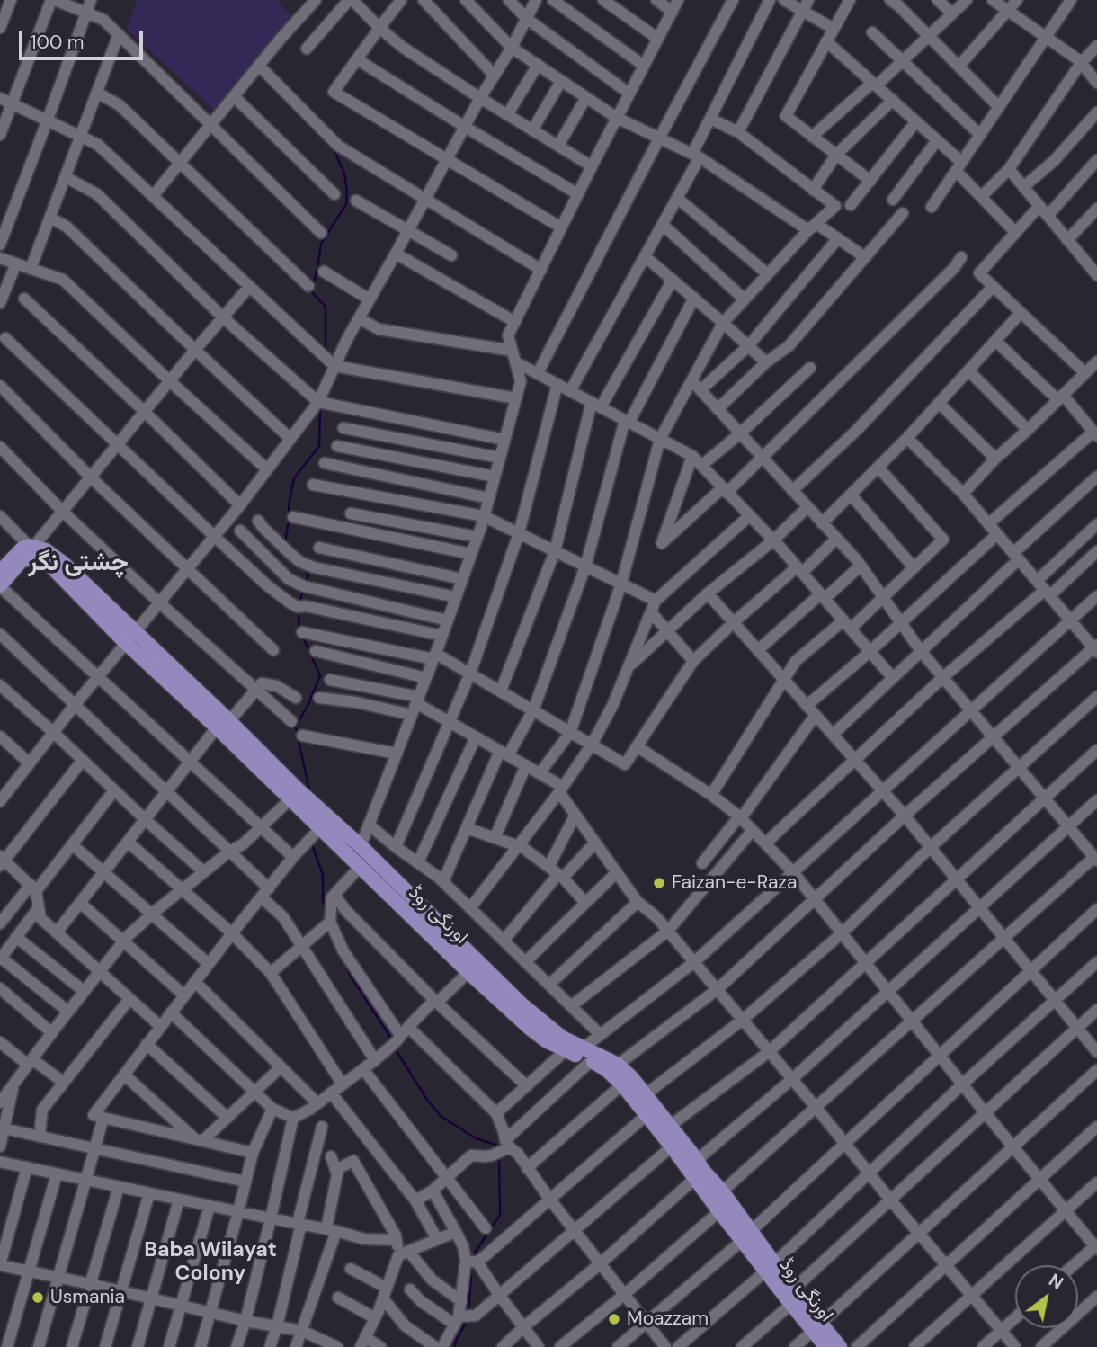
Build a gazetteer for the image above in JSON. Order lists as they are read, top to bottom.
{
  "streets": {
    "main road": ["اورنگی روڈ"]
  },
  "districts": ["چشتی نگر", "Baba Wilayat Colony"],
  "places": ["Faizan-e-Raza", "Usmania", "Moazzam"],
  "scale_bar": "100 m",
  "north": "top right"
}
